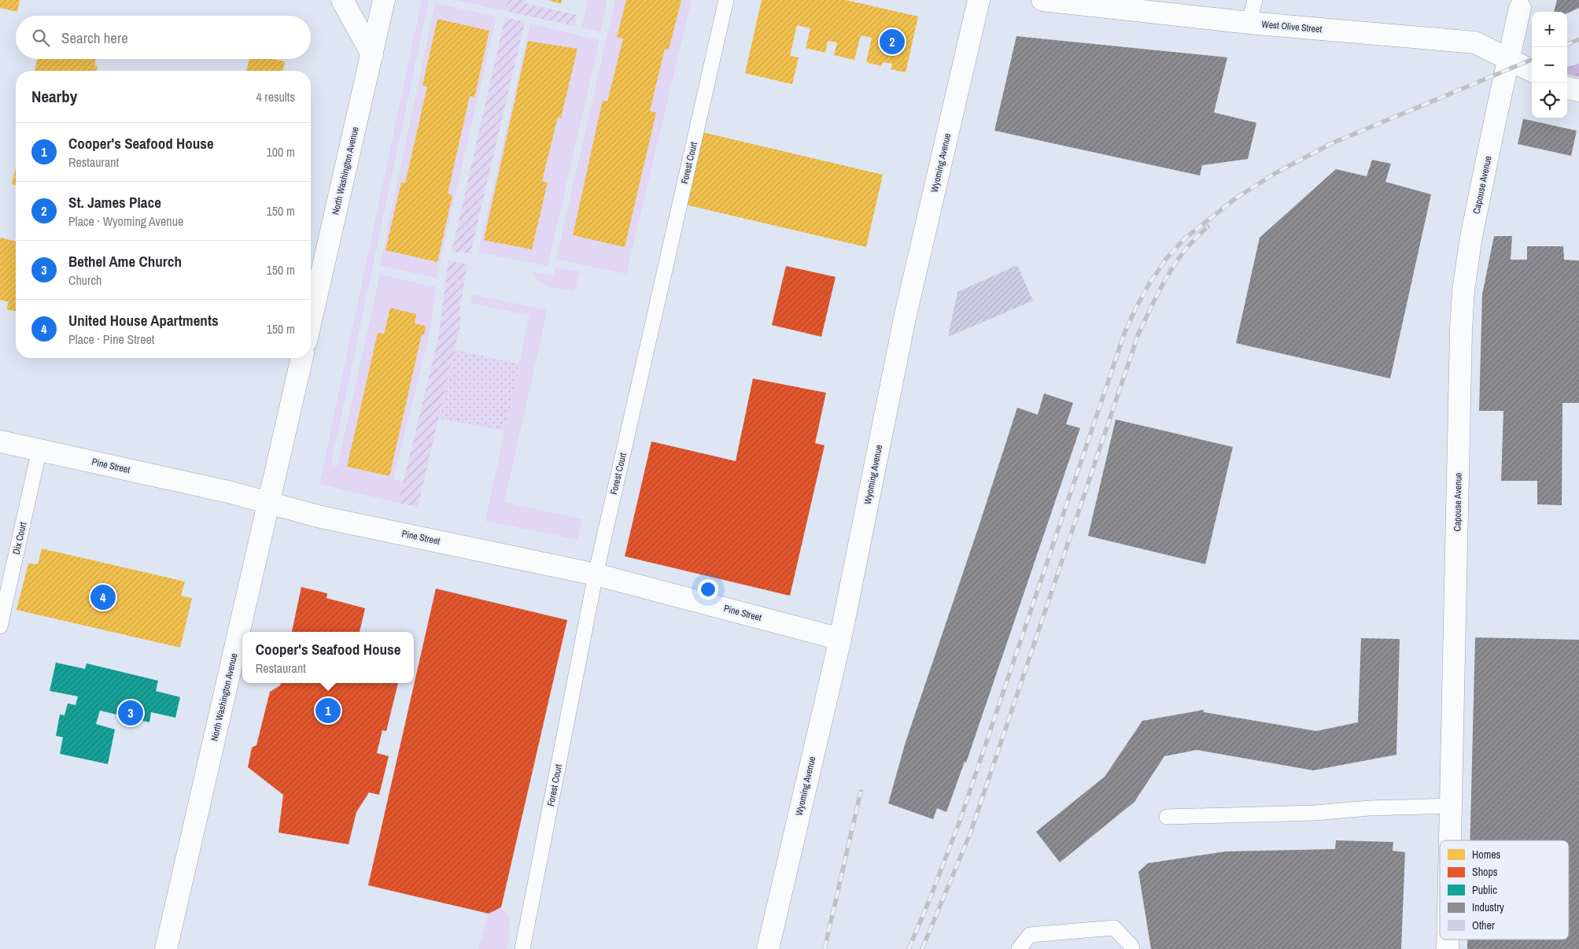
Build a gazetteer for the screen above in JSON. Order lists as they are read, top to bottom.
{
  "streets": {
    "street": [
      "West Olive Street",
      "Wyoming Avenue",
      "North Washington Avenue",
      "Capouse Avenue",
      "Pine Street"
    ],
    "lane": ["Forest Court", "Dix Court"]
  },
  "crossings": [
    ["West Olive Street", "Capouse Avenue"],
    ["Forest Court", "Pine Street"],
    ["Wyoming Avenue", "Pine Street"],
    ["North Washington Avenue", "Pine Street"],
    ["Pine Street", "Dix Court"]
  ],
  "legend": [
    "Homes",
    "Shops",
    "Public",
    "Industry",
    "Other"
  ],
  "page": {
    "map_buttons": ["+", "−"],
    "search": "Search here",
    "pins": [
      "2",
      "4",
      "1",
      "3"
    ],
    "heading": ["Nearby", "4 results"],
    "list": [
      {
        "mark": "1",
        "name": "Cooper's Seafood House",
        "note": "Restaurant",
        "value": "100 m"
      },
      {
        "mark": "2",
        "name": "St. James Place",
        "note": "Place · Wyoming Avenue",
        "value": "150 m"
      },
      {
        "mark": "3",
        "name": "Bethel Ame Church",
        "note": "Church",
        "value": "150 m"
      },
      {
        "mark": "4",
        "name": "United House Apartments",
        "note": "Place · Pine Street",
        "value": "150 m"
      }
    ],
    "popup": ["Cooper's Seafood House", "Restaurant"]
  }
}
